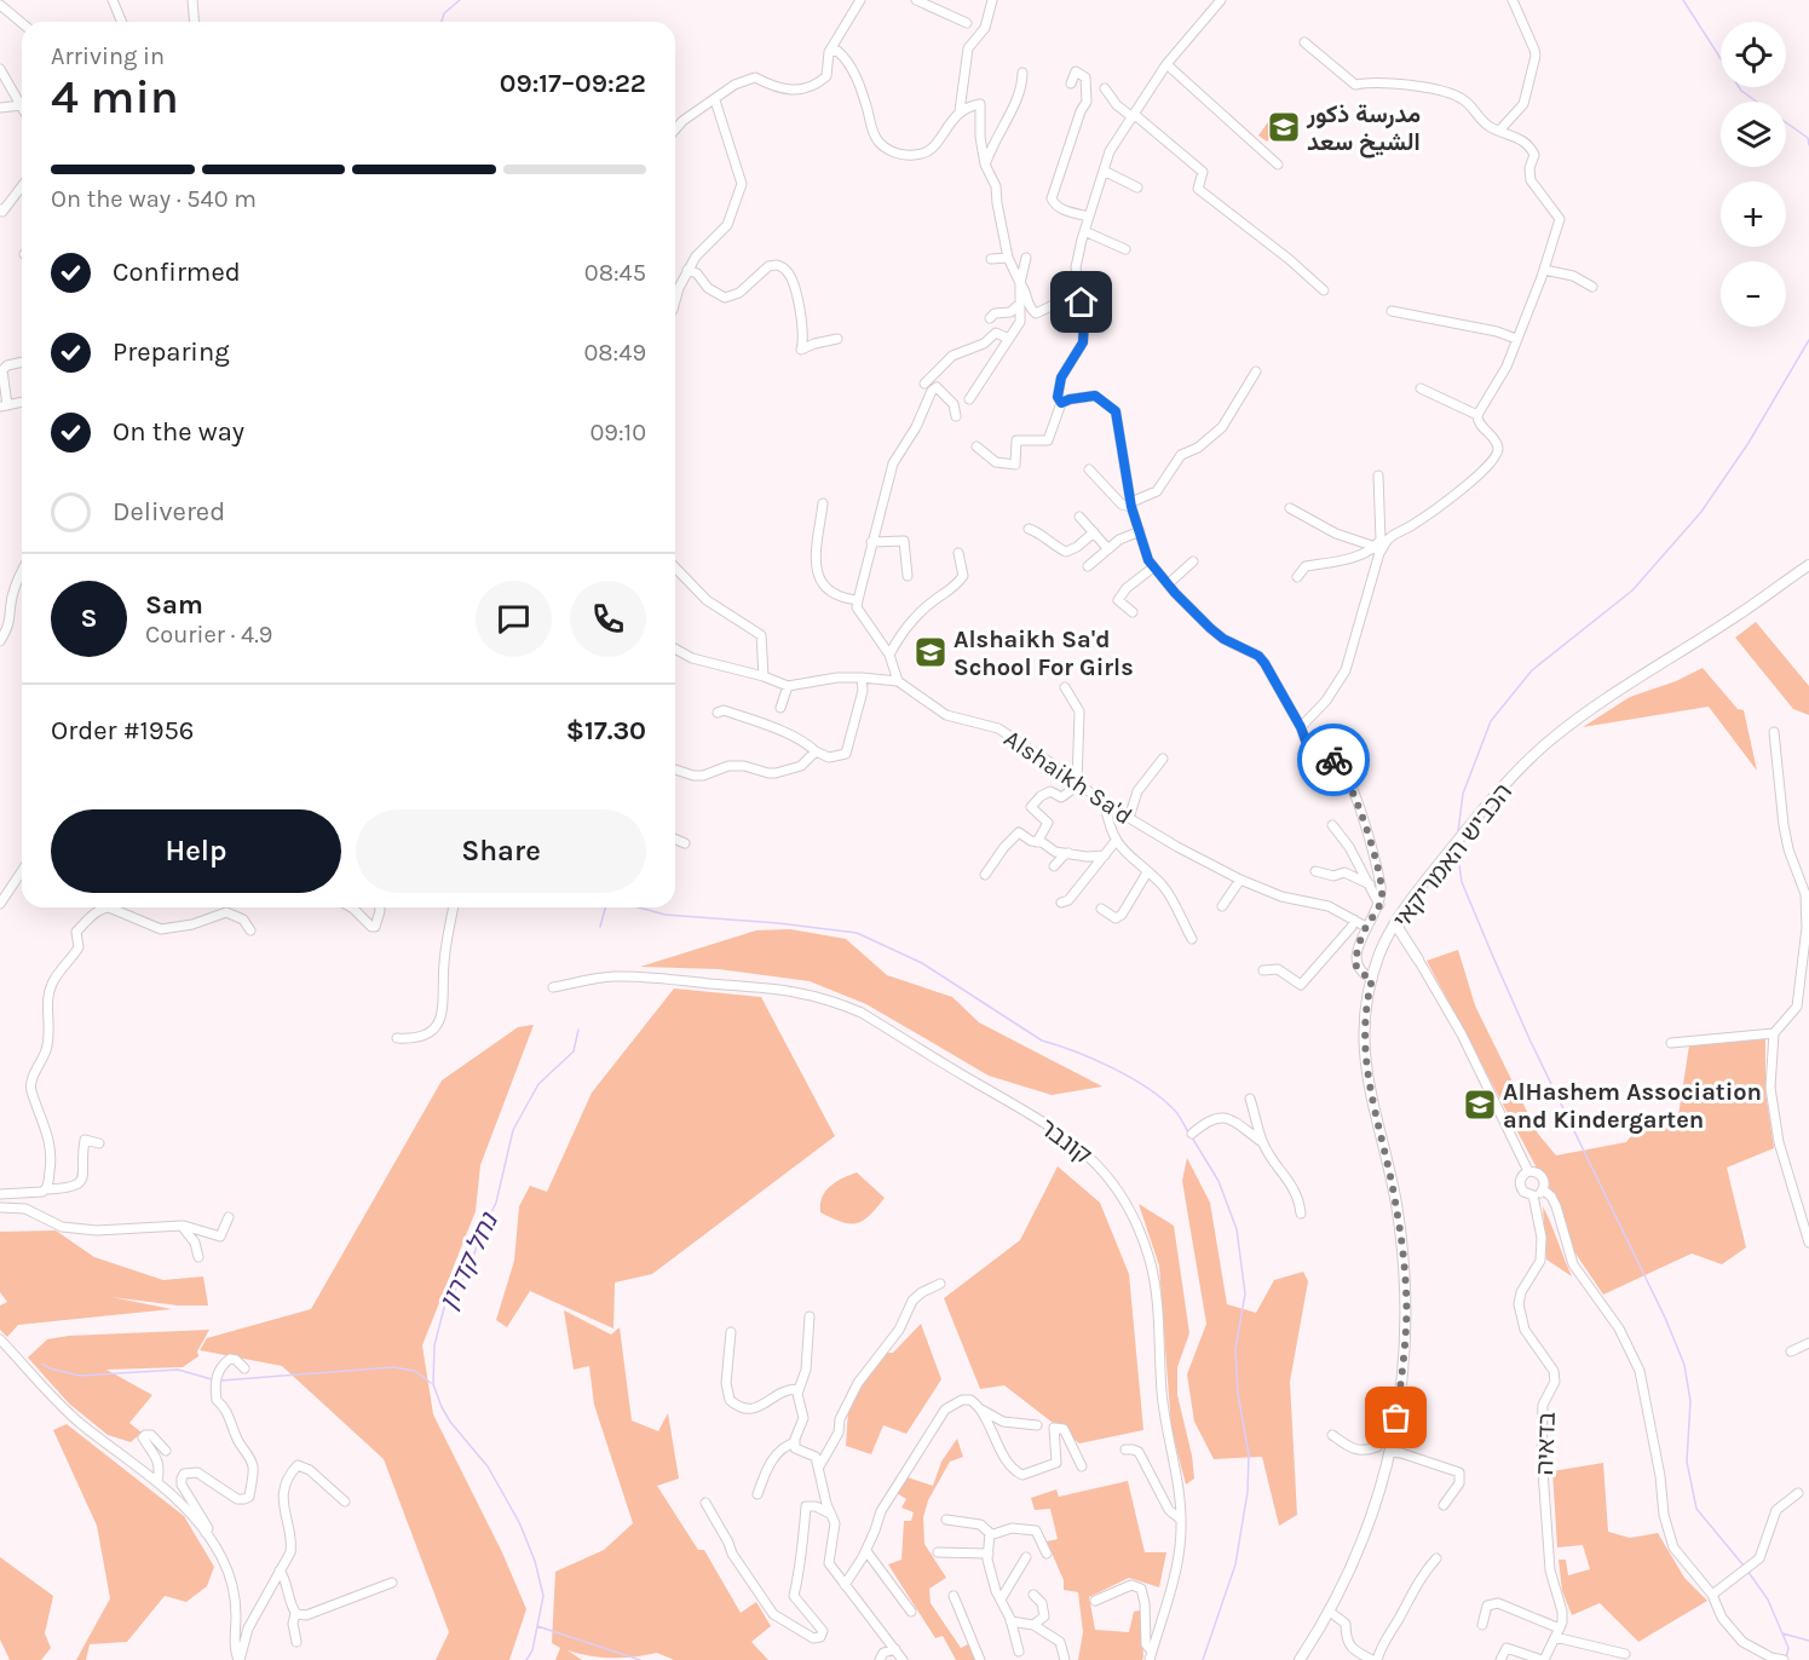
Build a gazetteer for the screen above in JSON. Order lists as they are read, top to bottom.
{
  "streets": {
    "main road": ["הכביש האמריקאי"],
    "street": ["Alshaikh Sa'd", "קונבר", "בדאיה"]
  },
  "water": ["נחל קדרון"],
  "places": {
    "school or university": ["مدرسة ذكور الشيخ سعد", "Alshaikh Sa'd School For Girls", "AlHashem Association and Kindergarten"]
  },
  "page": {
    "map_buttons": ["+", "−"],
    "heading": ["4 min", "Arriving in", "09:17–09:22"],
    "panel": [
      "Sam",
      "Courier · 4.9",
      "Order #1956",
      "$17.30"
    ],
    "bar": "On the way · 540 m",
    "list": [
      ["Confirmed", "08:45"],
      ["Preparing", "08:49"],
      ["On the way", "09:10"],
      "Delivered"
    ],
    "round": "S",
    "buttons": ["Help", "Share"]
  }
}
